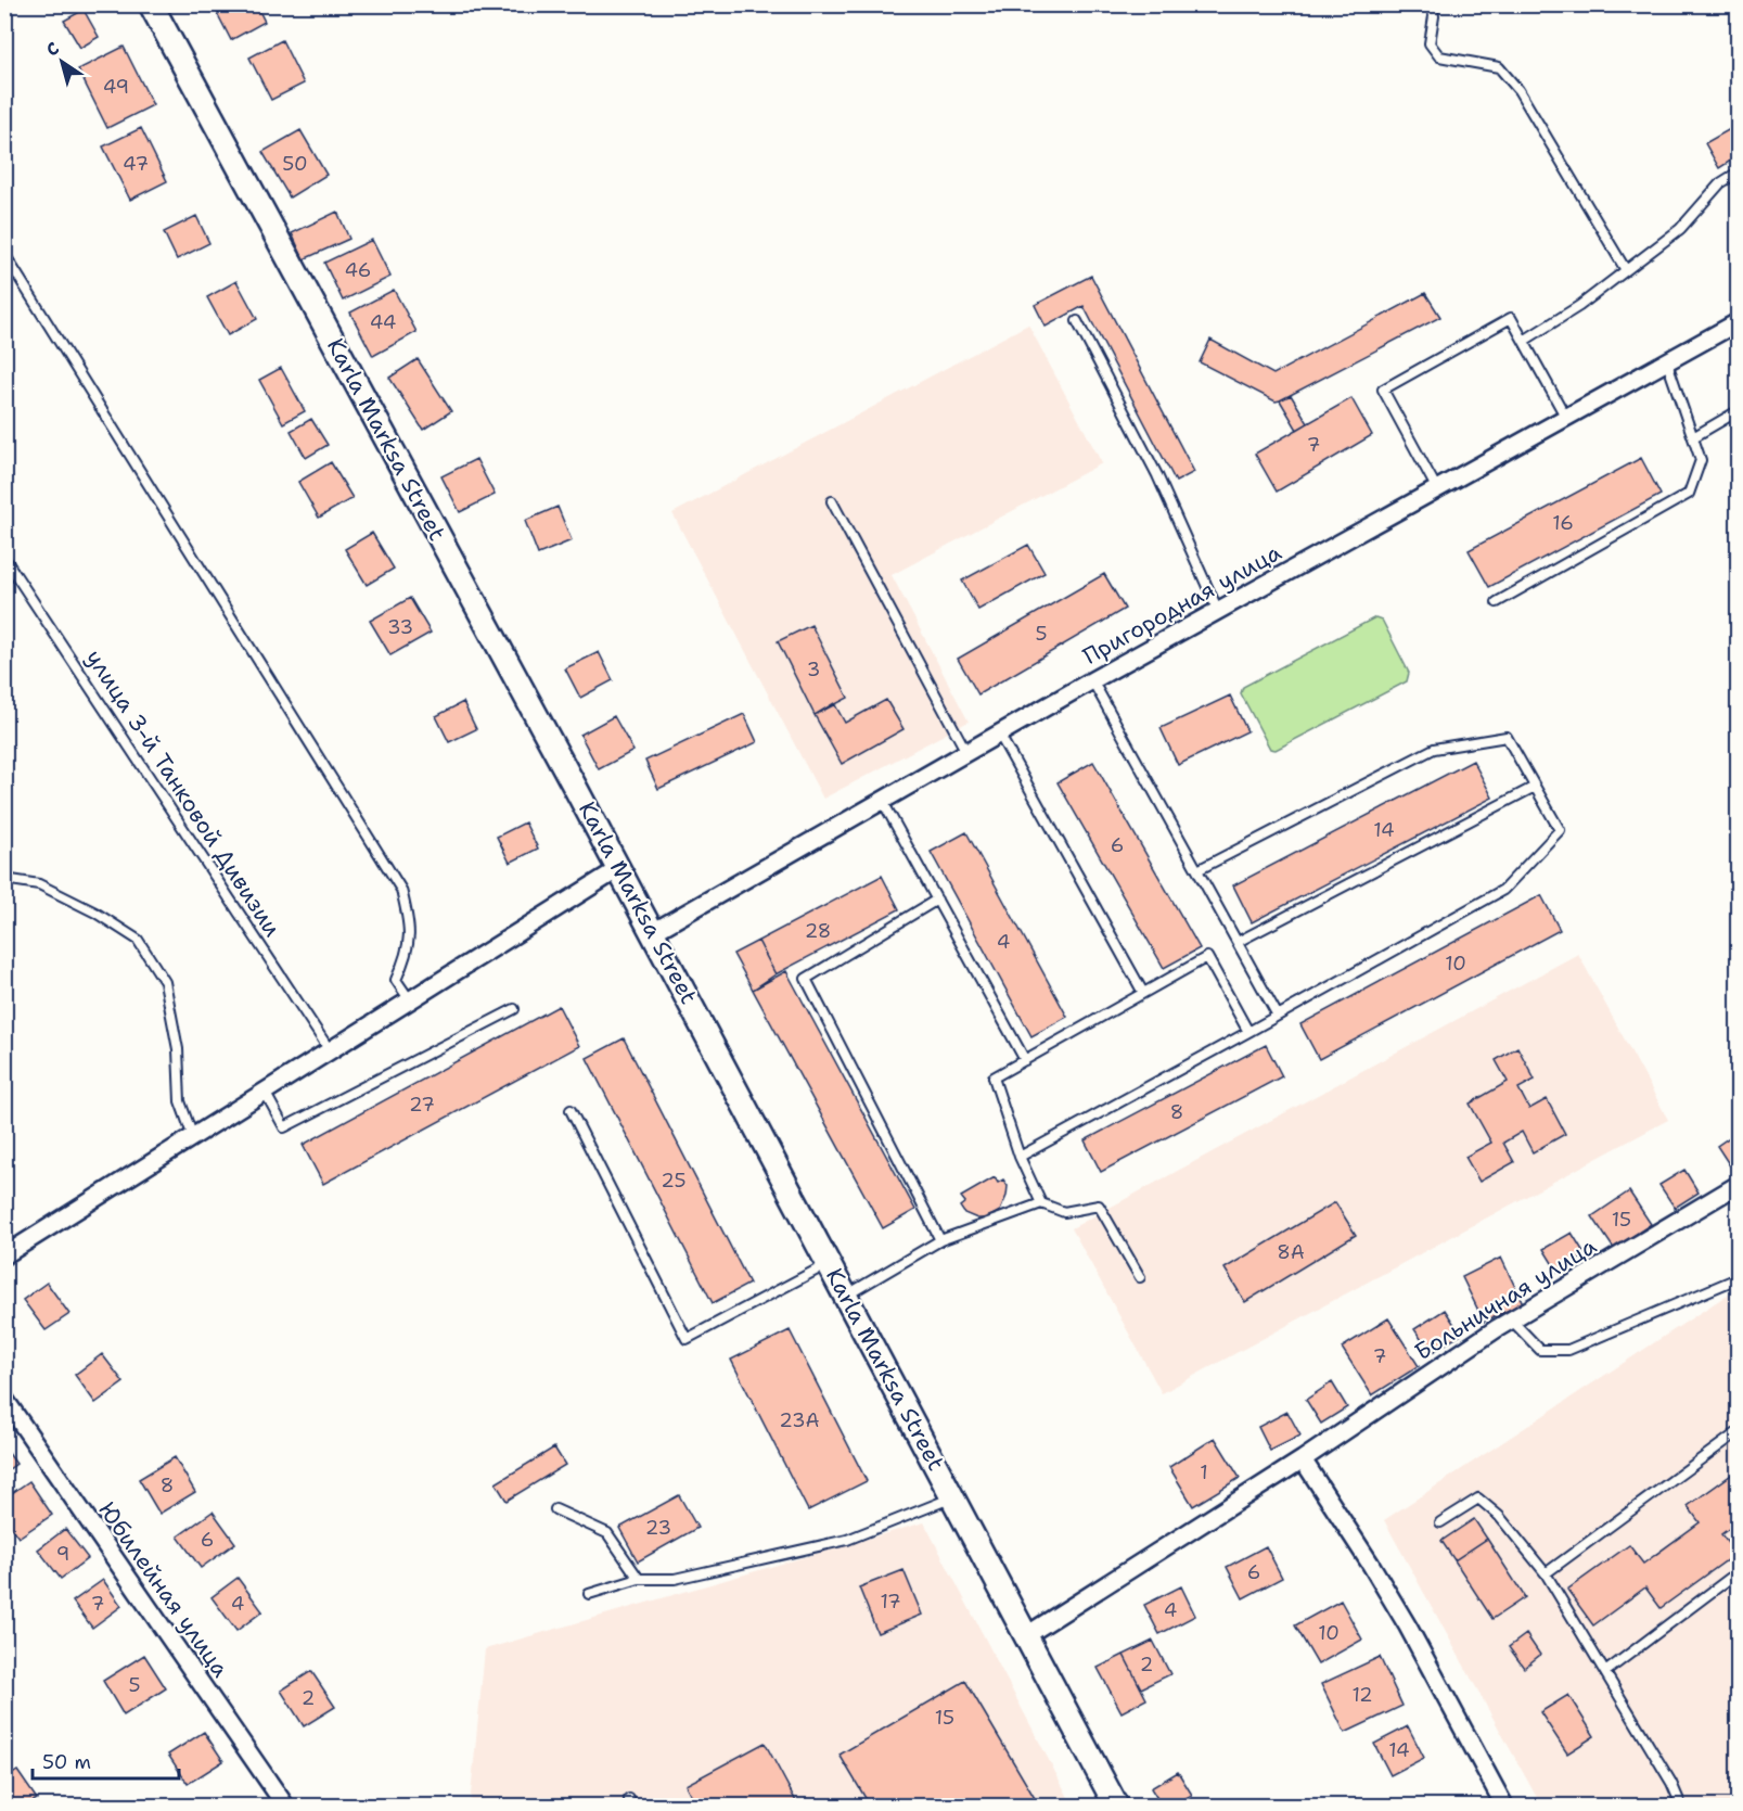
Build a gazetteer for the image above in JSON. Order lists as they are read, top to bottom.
{
  "streets": {
    "main road": ["Karla Marksa Street"],
    "street": ["Пригородная улица", "Больничная улица", "Юбилейная улица"],
    "lane": ["улица 3-й Танковой Дивизии"]
  },
  "crossings": [
    ["Karla Marksa Street", "Пригородная улица"],
    ["Karla Marksa Street", "Больничная улица"]
  ],
  "house_numbers": [
    "49",
    "47",
    "50",
    "46",
    "44",
    "7",
    "16",
    "33",
    "5",
    "3",
    "14",
    "6",
    "28",
    "4",
    "10",
    "27",
    "8",
    "25",
    "15",
    "8А",
    "7",
    "23А",
    "1",
    "8",
    "23",
    "6",
    "9",
    "6",
    "17",
    "7",
    "4",
    "4",
    "10",
    "2",
    "5",
    "12",
    "2",
    "15",
    "14"
  ],
  "scale_bar": "50 m",
  "north": "top left"
}
